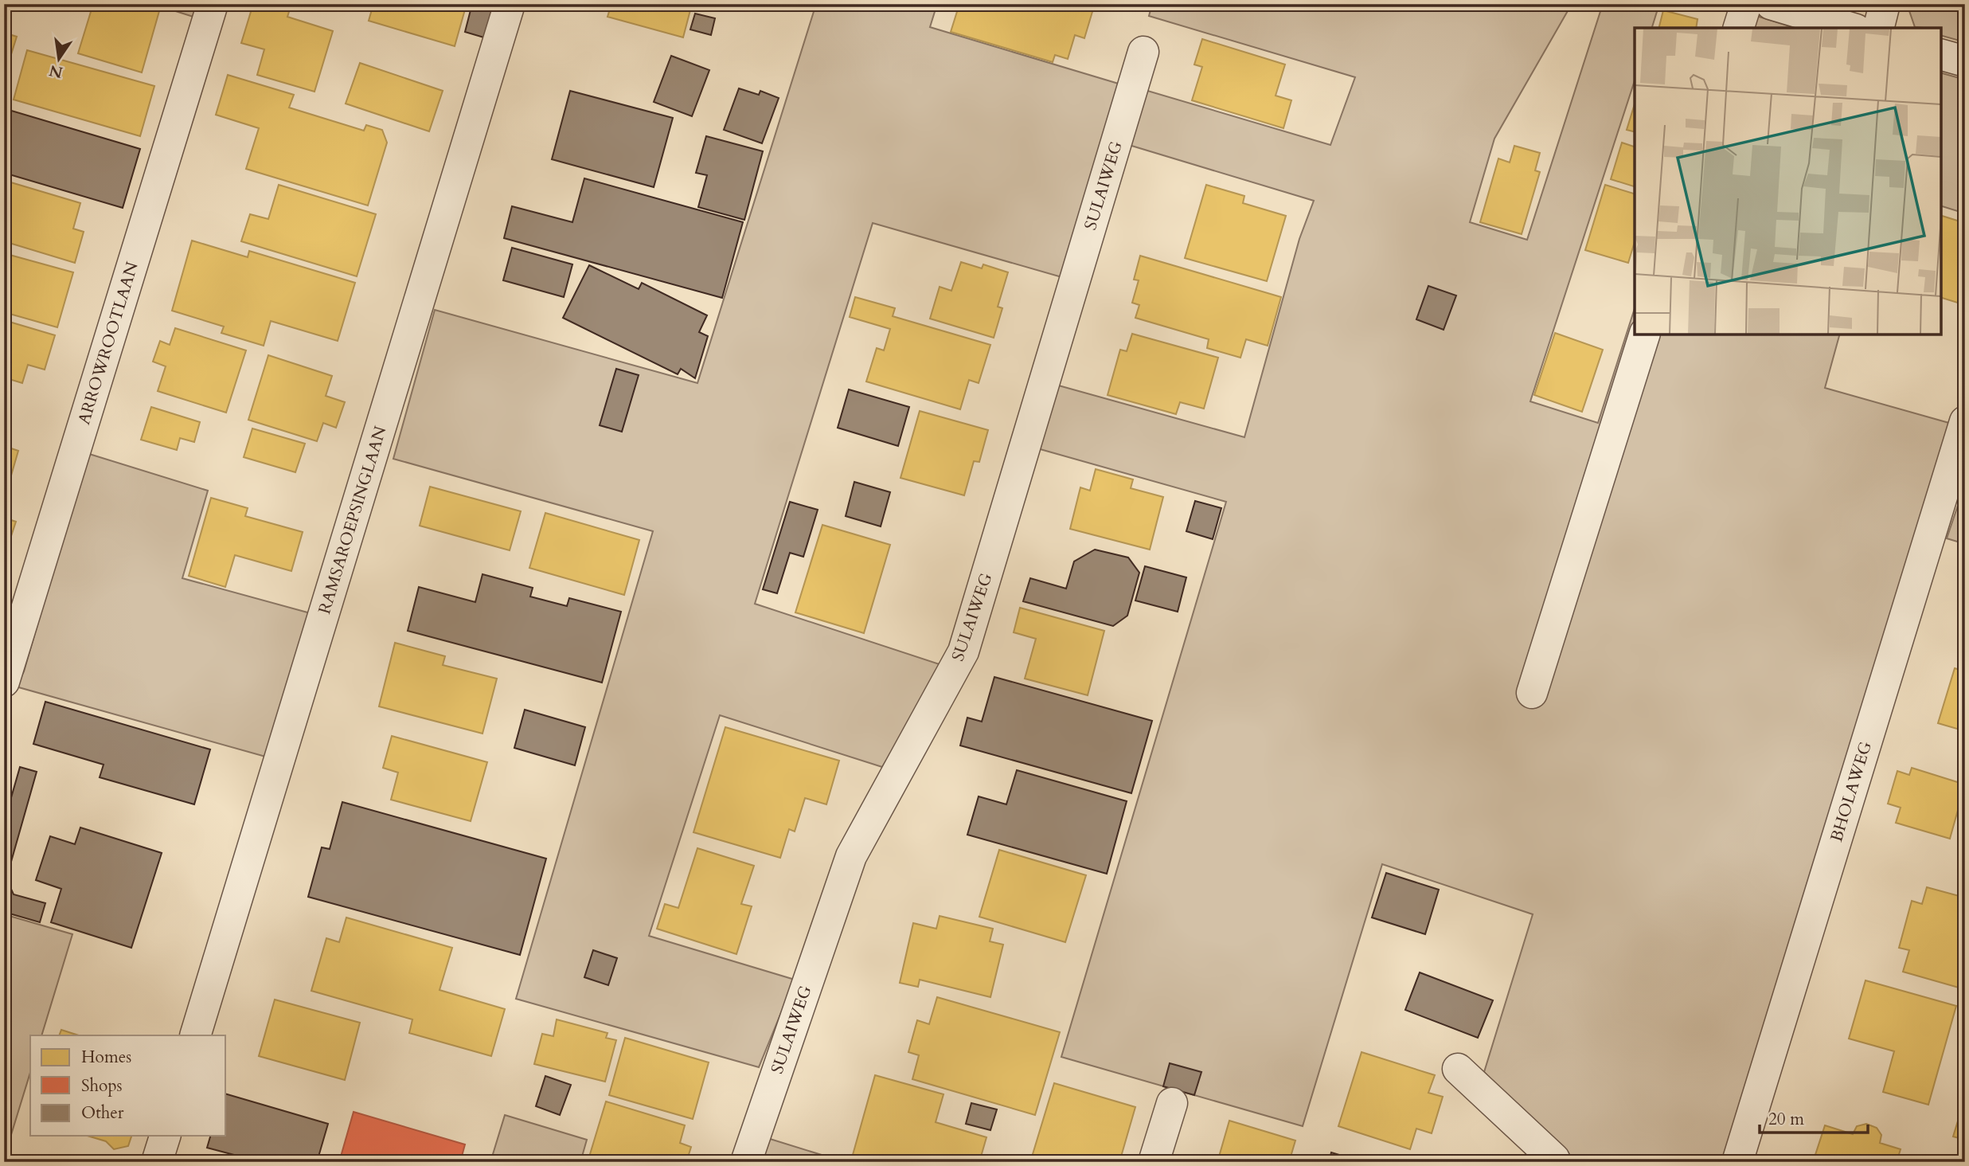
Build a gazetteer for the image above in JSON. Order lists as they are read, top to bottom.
{
  "streets": {
    "street": [
      "SULAIWEG",
      "ARROWROOTLAAN",
      "RAMSAROEPSINGLAAN",
      "BHOLAWEG"
    ]
  },
  "legend": ["Homes", "Shops", "Other"],
  "scale_bar": "20 m",
  "north": "bottom"
}
